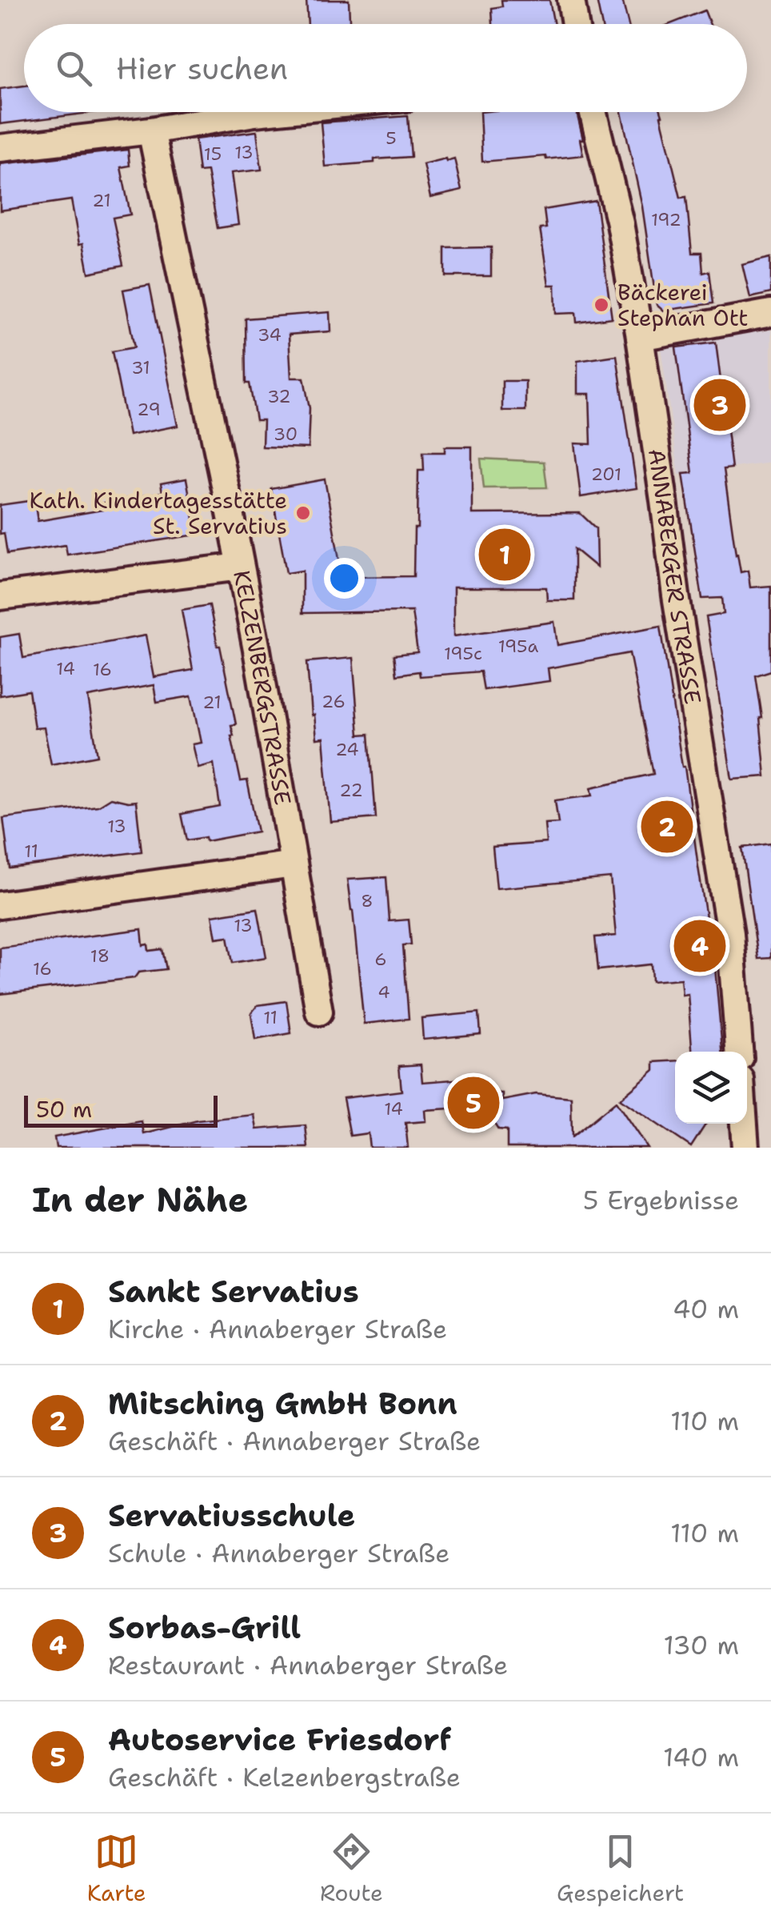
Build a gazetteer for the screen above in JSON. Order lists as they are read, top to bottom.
{
  "streets": {
    "street": ["ANNABERGER STRASSE", "KELZENBERGSTRASSE"]
  },
  "places": ["Bäckerei Stephan Ott", "Kath. Kindertagesstätte St. Servatius"],
  "house_numbers": [
    "5",
    "13",
    "15",
    "21",
    "192",
    "34",
    "31",
    "32",
    "29",
    "30",
    "201",
    "195a",
    "195c",
    "14",
    "16",
    "26",
    "21",
    "24",
    "22",
    "13",
    "11",
    "8",
    "13",
    "18",
    "6",
    "16",
    "4",
    "11",
    "14"
  ],
  "scale_bar": "50 m",
  "page": {
    "search": "Hier suchen",
    "pins": [
      "3",
      "1",
      "2",
      "4",
      "5"
    ],
    "scale": "50 m",
    "heading": ["In der Nähe", "5 Ergebnisse"],
    "list": [
      {
        "mark": "1",
        "name": "Sankt Servatius",
        "note": "Kirche · Annaberger Straße",
        "value": "40 m"
      },
      {
        "mark": "2",
        "name": "Mitsching GmbH Bonn",
        "note": "Geschäft · Annaberger Straße",
        "value": "110 m"
      },
      {
        "mark": "3",
        "name": "Servatiusschule",
        "note": "Schule · Annaberger Straße",
        "value": "110 m"
      },
      {
        "mark": "4",
        "name": "Sorbas-Grill",
        "note": "Restaurant · Annaberger Straße",
        "value": "130 m"
      },
      {
        "mark": "5",
        "name": "Autoservice Friesdorf",
        "note": "Geschäft · Kelzenbergstraße",
        "value": "140 m"
      }
    ],
    "nav": ["Karte", "Route", "Gespeichert"]
  }
}
